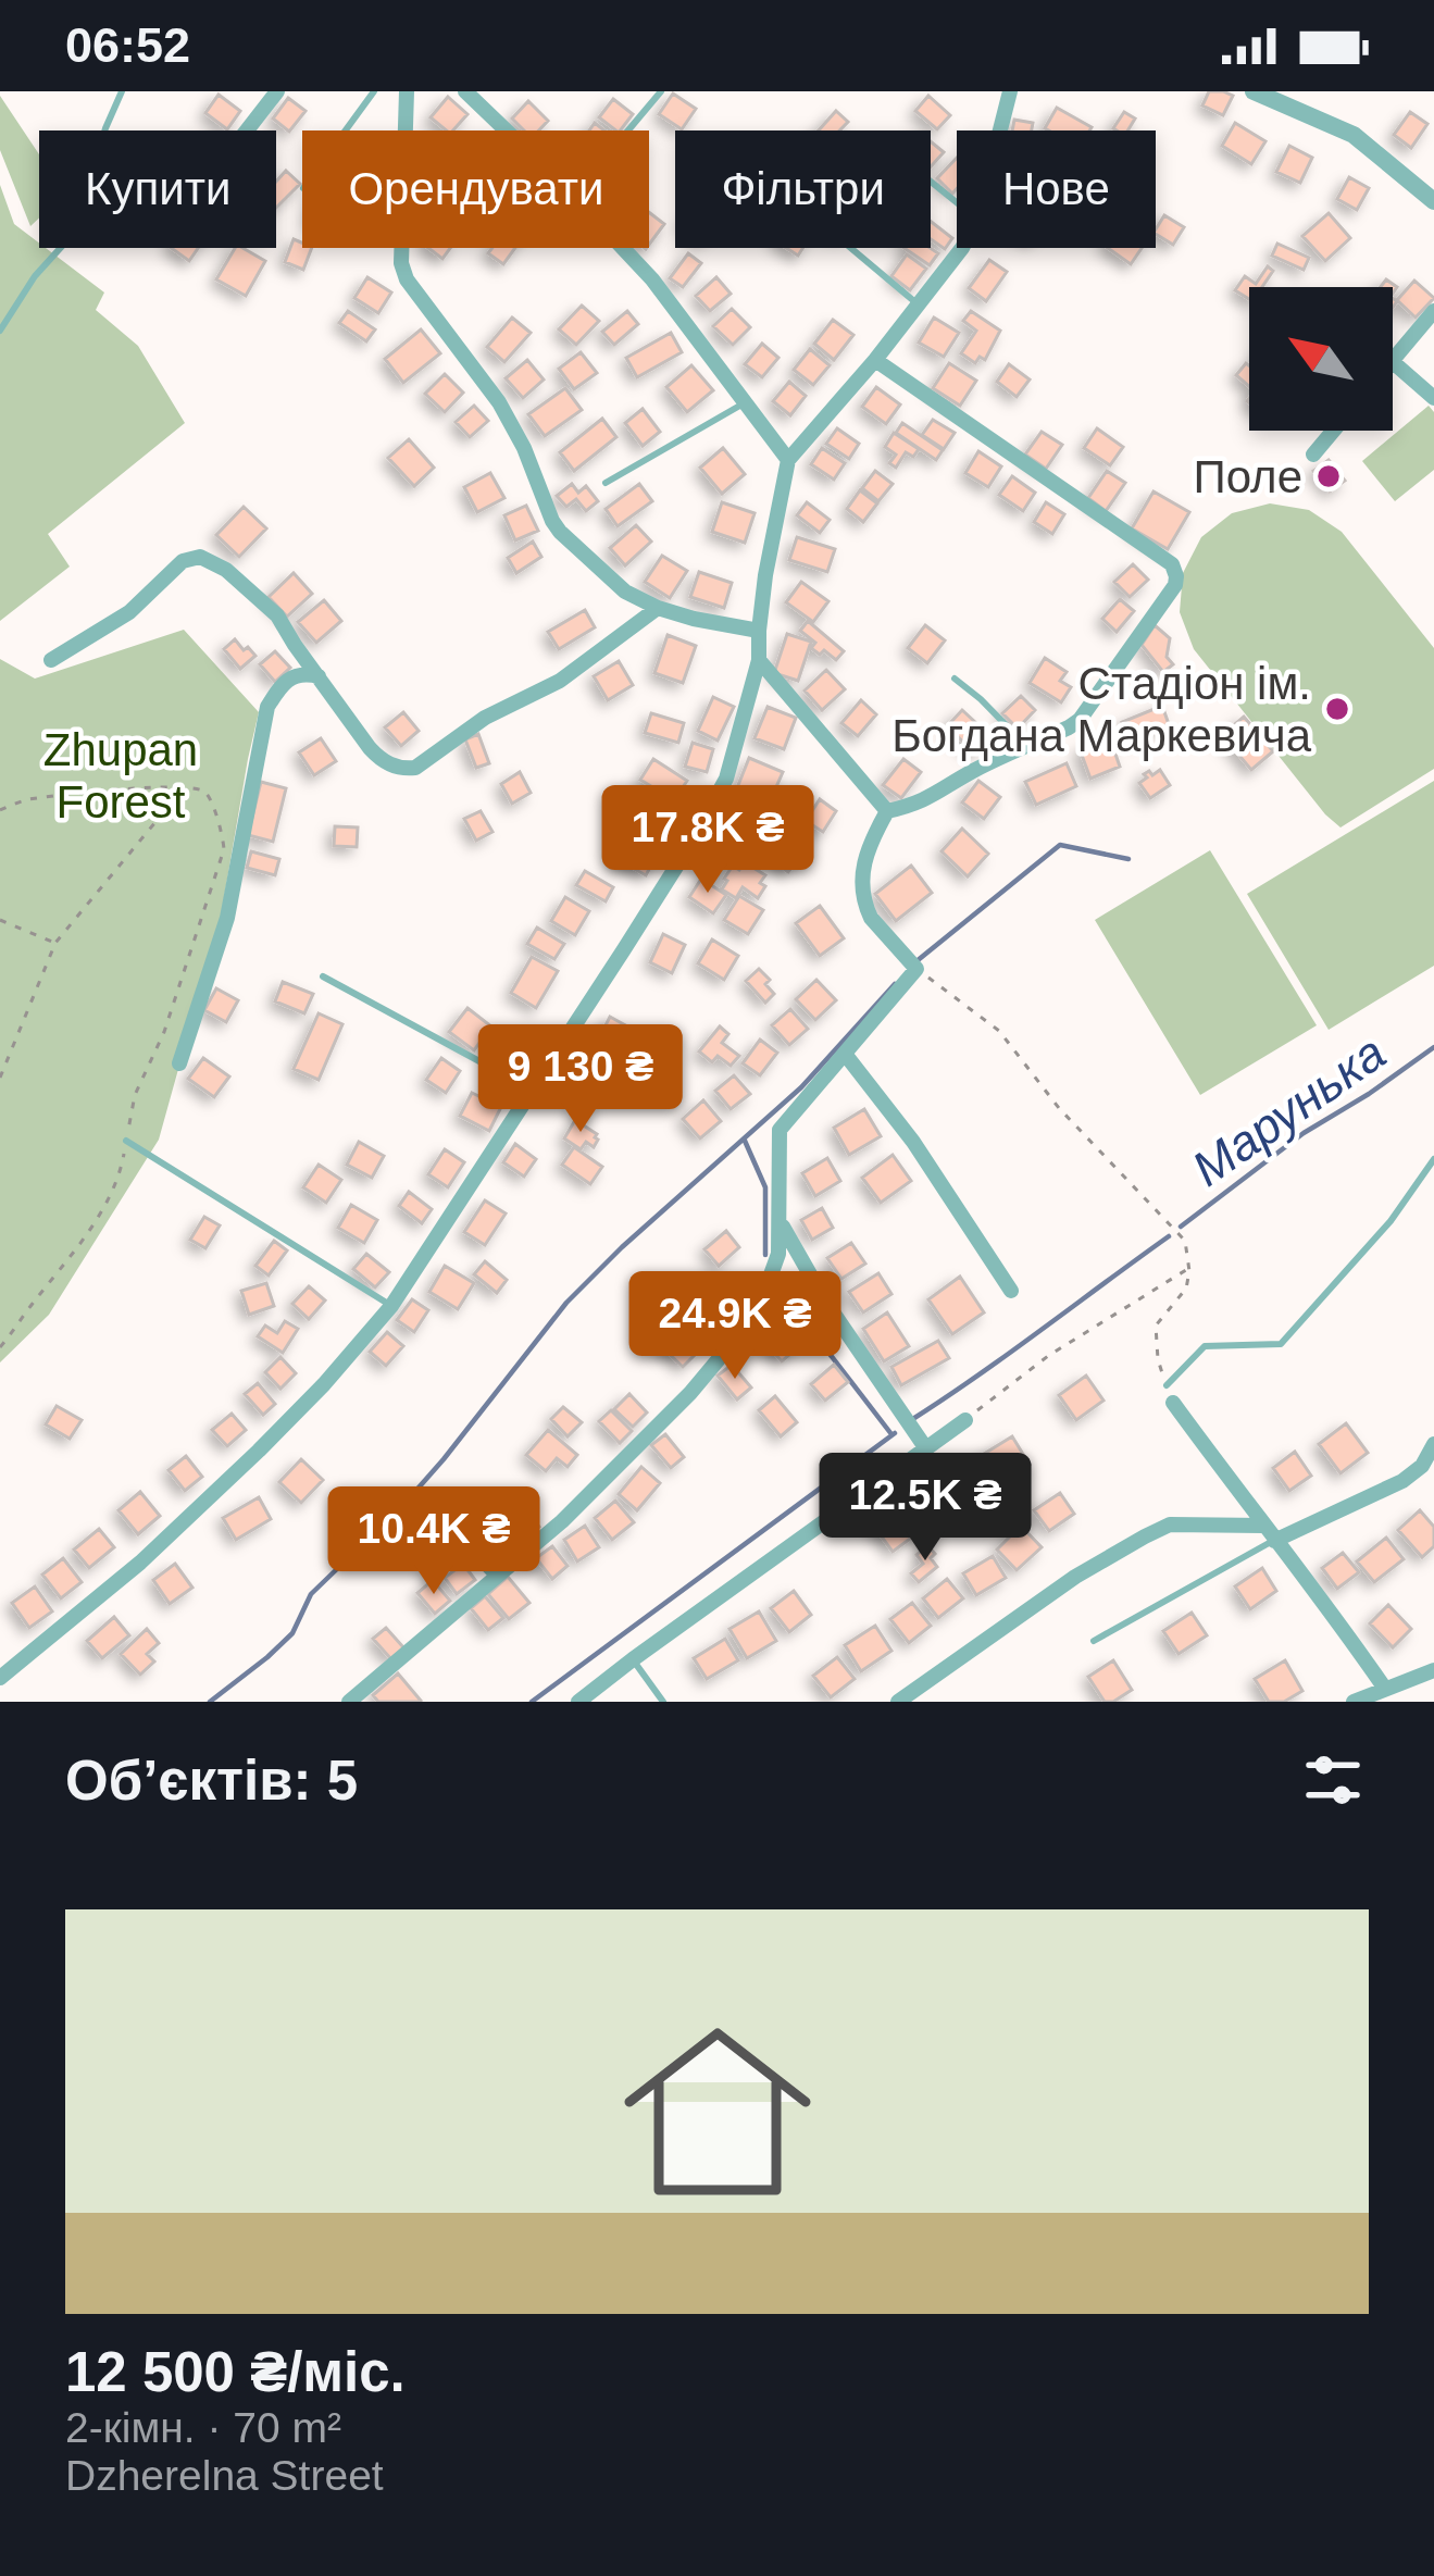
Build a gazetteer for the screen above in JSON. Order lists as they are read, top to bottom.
{
  "water": ["Марунька"],
  "parks": ["Zhupan Forest"],
  "places": ["Поле", "Стадіон ім. Богдана Маркевича"],
  "north": "top left",
  "page": {
    "status": "06:52",
    "chip": [
      "Купити",
      "Орендувати",
      "Фільтри",
      "Нове"
    ],
    "price": [
      "17.8K ₴",
      "9 130 ₴",
      "24.9K ₴",
      "12.5K ₴",
      "10.4K ₴"
    ],
    "heading": "Об’єктів: 5",
    "list": [
      {
        "name": "12 500 ₴/міс.",
        "note": "2-кімн. · 70 m² · Dzherelna Street"
      }
    ]
  }
}
